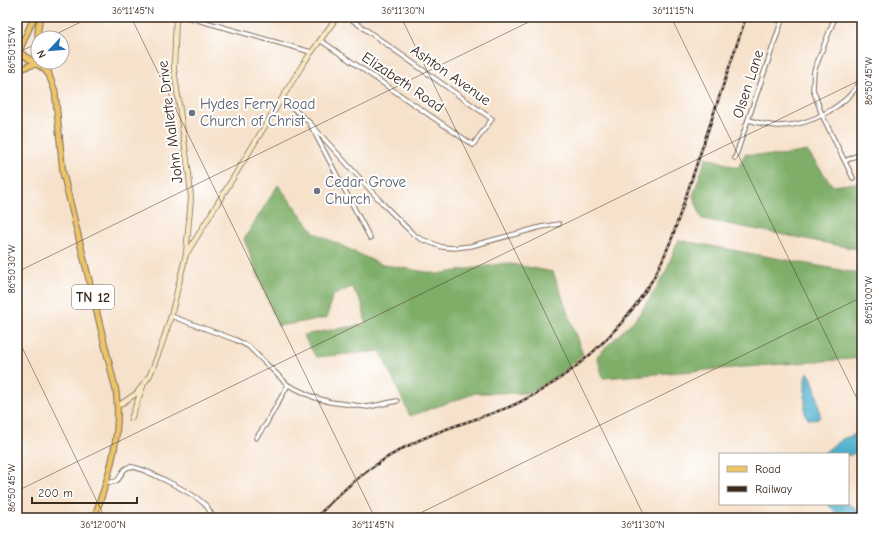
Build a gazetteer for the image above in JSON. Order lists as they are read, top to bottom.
{
  "streets": {
    "main road": ["TN 12"],
    "street": [
      "Ashton Avenue",
      "Elizabeth Road",
      "Olsen Lane",
      "John Mallette Drive"
    ]
  },
  "crossings": [
    ["Ashton Avenue", "Elizabeth Road"]
  ],
  "places": ["Hydes Ferry Road Church of Christ", "Cedar Grove Church"],
  "legend": ["Road", "Railway"],
  "scale_bar": "200 m",
  "north": "bottom left",
  "coordinates": [
    "36°11'45\"N",
    "36°11'30\"N",
    "36°11'15\"N",
    "86°50'15\"W",
    "86°50'45\"W",
    "86°50'30\"W",
    "86°51'00\"W",
    "36°12'00\"N"
  ]
}
